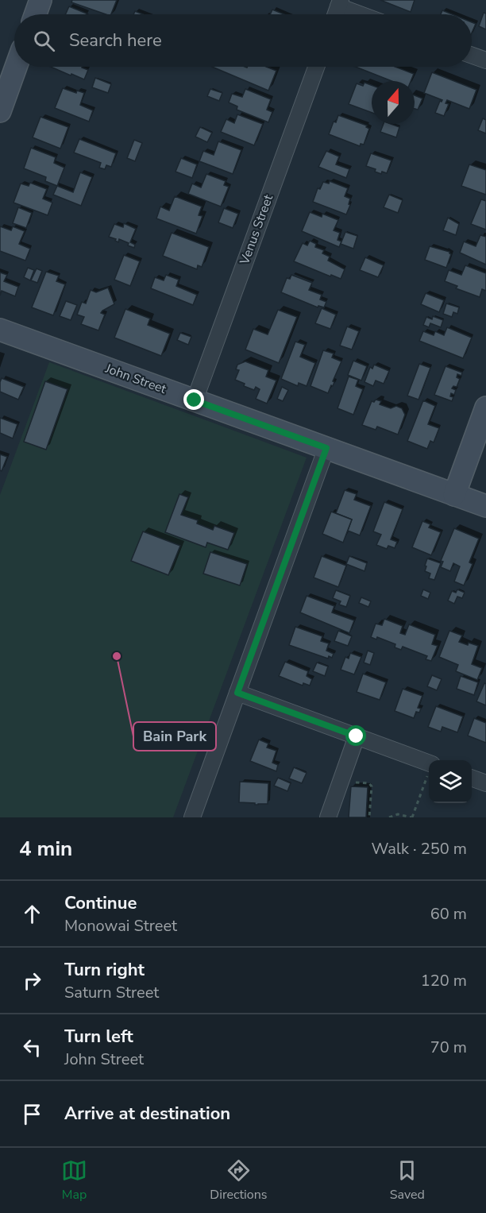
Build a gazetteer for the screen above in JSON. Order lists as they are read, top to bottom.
{
  "streets": {
    "street": ["Venus Street", "John Street"]
  },
  "crossings": [
    ["Venus Street", "John Street"]
  ],
  "places": ["Bain Park"],
  "north": "top",
  "page": {
    "search": "Search here",
    "heading": ["4 min", "Walk · 250 m"],
    "list": [
      ["Continue", "Monowai Street", "60 m"],
      ["Turn right", "Saturn Street", "120 m"],
      ["Turn left", "John Street", "70 m"],
      "Arrive at destination"
    ],
    "nav": ["Map", "Directions", "Saved"]
  }
}
